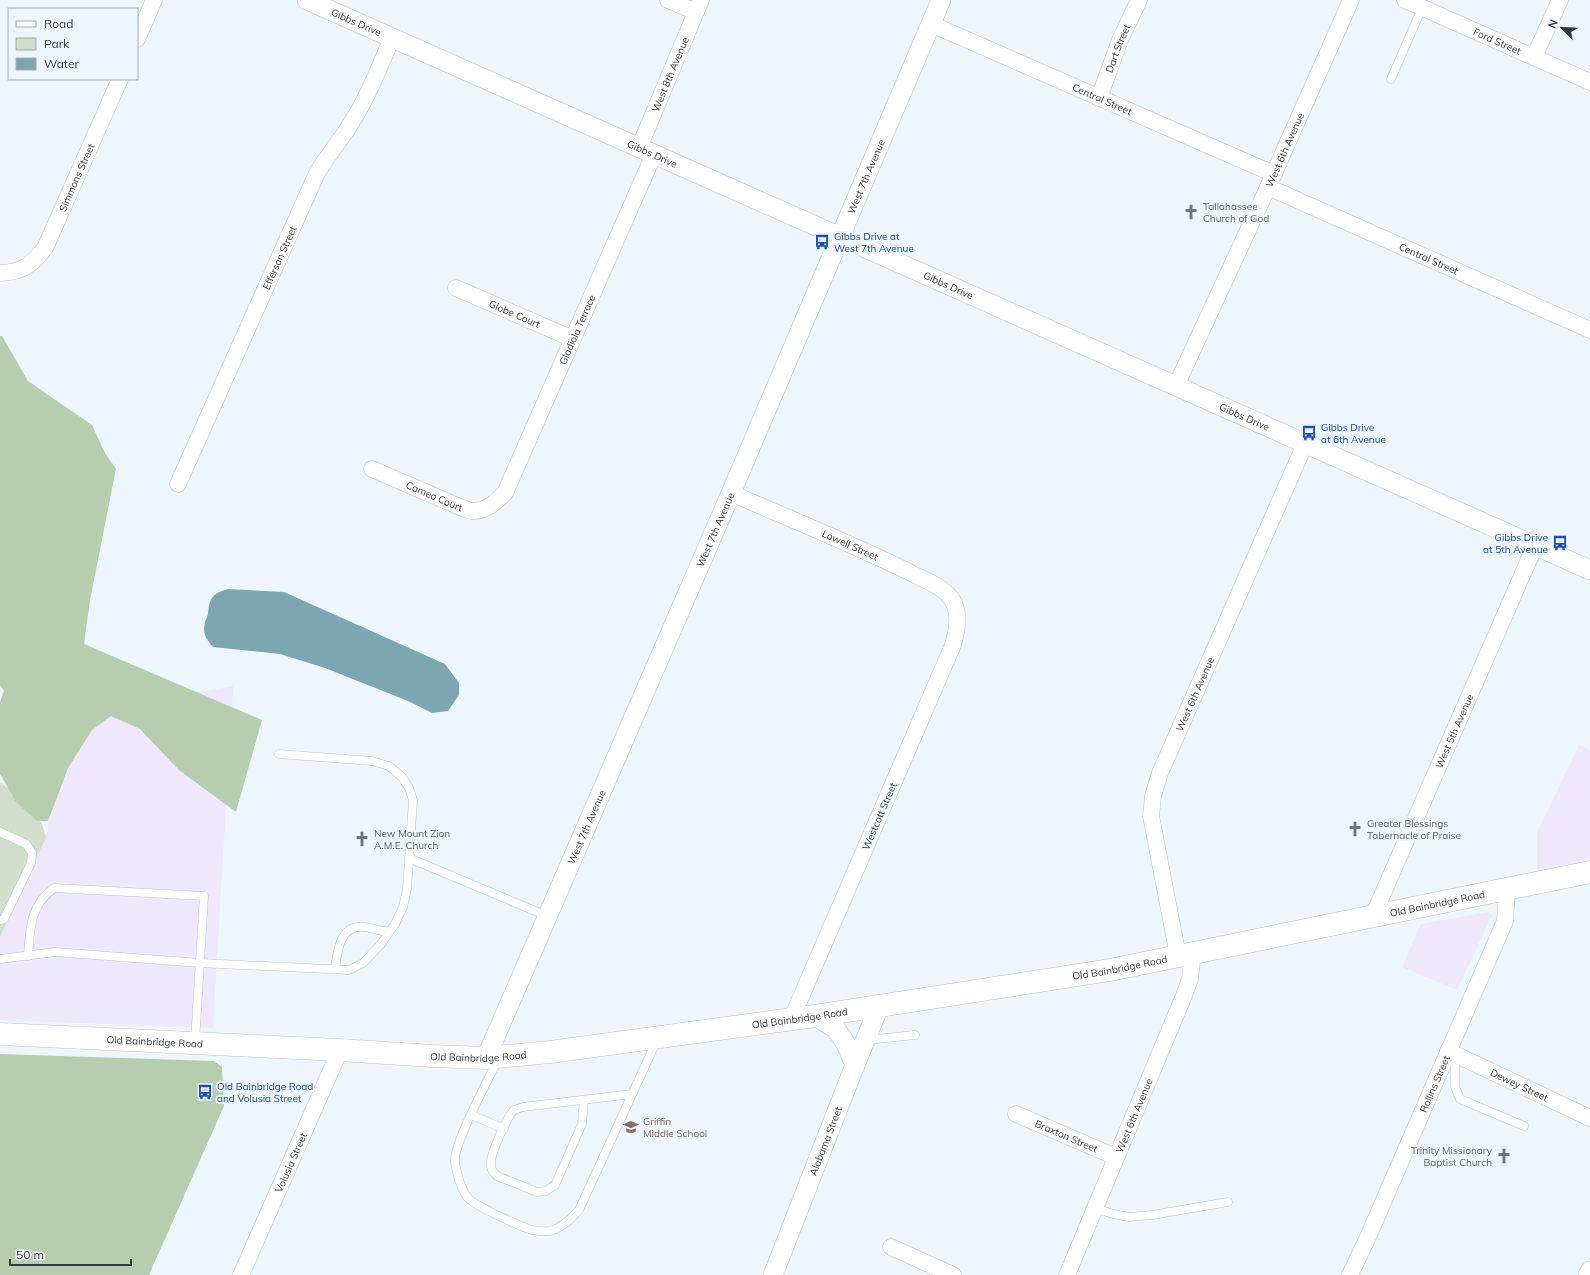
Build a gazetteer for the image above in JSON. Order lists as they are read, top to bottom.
{
  "streets": {
    "main road": ["Old Bainbridge Road"],
    "street": [
      "Gibbs Drive",
      "Ford Street",
      "Dart Street",
      "West 8th Avenue",
      "Central Street",
      "West 6th Avenue",
      "West 7th Avenue",
      "Simmons Street",
      "Efferson Street",
      "Globe Court",
      "Gladiola Terrace",
      "Cameo Court",
      "Lowell Street",
      "West 5th Avenue",
      "Westcott Street",
      "Rollins Street",
      "Dewey Street",
      "Braxton Street",
      "Alabama Street",
      "Volusia Street"
    ]
  },
  "crossings": [
    ["Gibbs Drive", "West 8th Avenue"],
    ["Gibbs Drive", "West 6th Avenue"],
    ["Gibbs Drive", "West 7th Avenue"],
    ["Gibbs Drive", "Efferson Street"],
    ["Gibbs Drive", "Gladiola Terrace"],
    ["Gibbs Drive", "West 5th Avenue"],
    ["Dart Street", "Central Street"],
    ["West 8th Avenue", "Gladiola Terrace"],
    ["Central Street", "West 6th Avenue"],
    ["Central Street", "West 7th Avenue"],
    ["West 6th Avenue", "Old Bainbridge Road"],
    ["West 6th Avenue", "Braxton Street"],
    ["West 7th Avenue", "Lowell Street"],
    ["West 7th Avenue", "Old Bainbridge Road"],
    ["Globe Court", "Gladiola Terrace"],
    ["Gladiola Terrace", "Cameo Court"],
    ["Lowell Street", "Westcott Street"],
    ["West 5th Avenue", "Old Bainbridge Road"],
    ["Westcott Street", "Old Bainbridge Road"],
    ["Old Bainbridge Road", "Rollins Street"],
    ["Old Bainbridge Road", "Alabama Street"],
    ["Old Bainbridge Road", "Volusia Street"],
    ["Rollins Street", "Dewey Street"]
  ],
  "places": {
    "church": [
      "Tallahassee Church of God",
      "Greater Blessings Tabernacle of Praise",
      "New Mount Zion A.M.E. Church",
      "Trinity Missionary Baptist Church"
    ],
    "bus stop": [
      "Gibbs Drive at West 7th Avenue",
      "Gibbs Drive at 6th Avenue",
      "Gibbs Drive at 5th Avenue",
      "Old Bainbridge Road and Volusia Street"
    ],
    "school or university": ["Griffin Middle School"]
  },
  "legend": ["Road", "Park", "Water"],
  "scale_bar": "50 m",
  "north": "top left"
}
